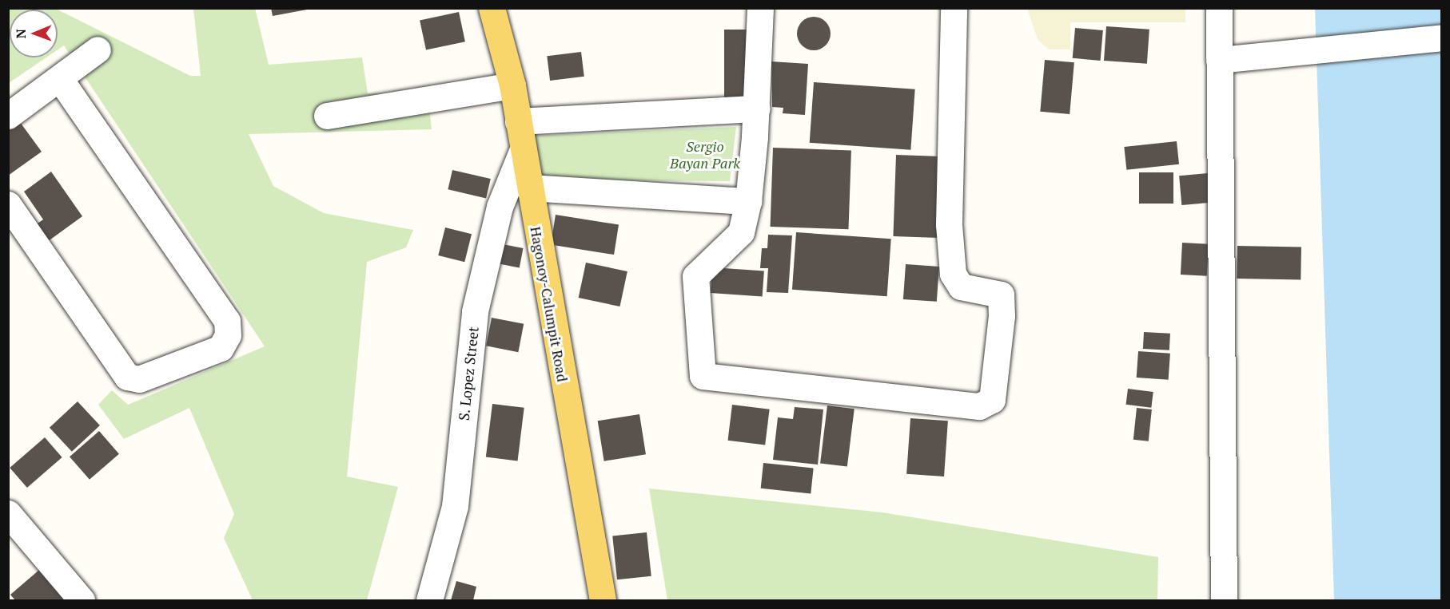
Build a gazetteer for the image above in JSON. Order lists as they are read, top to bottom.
{
  "streets": {
    "main road": ["Hagonoy-Calumpit Road"],
    "street": ["S. Lopez Street"]
  },
  "crossings": [
    ["Hagonoy-Calumpit Road", "S. Lopez Street"]
  ],
  "parks": ["Sergio Bayan Park"],
  "north": "left"
}
